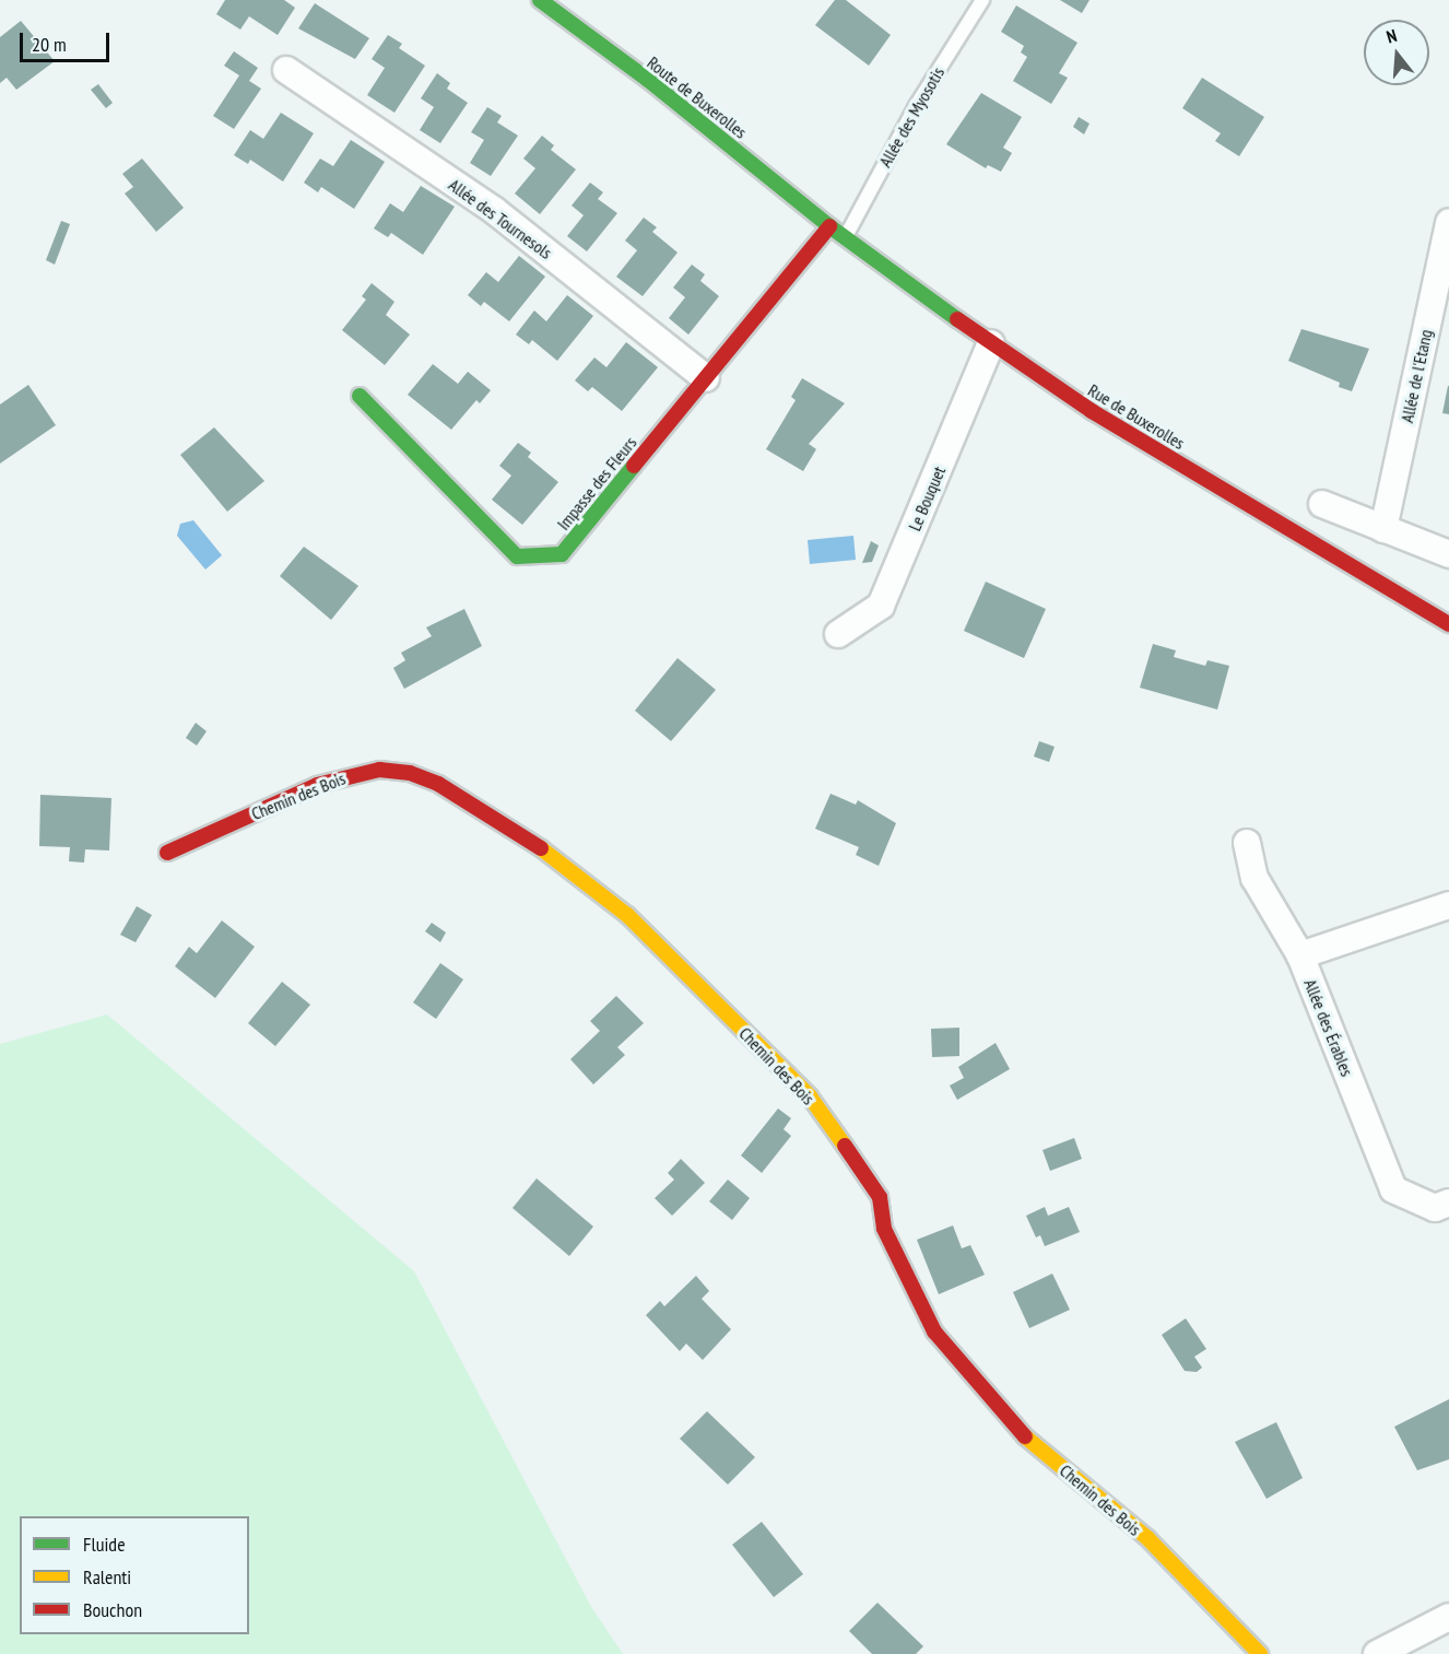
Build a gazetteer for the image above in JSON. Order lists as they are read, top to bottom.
{
  "streets": {
    "street": [
      "Route de Buxerolles",
      "Allée des Tournesols",
      "Allée de l'Etang",
      "Rue de Buxerolles",
      "Impasse des Fleurs",
      "Le Bouquet",
      "Chemin des Bois",
      "Allée des Érables"
    ],
    "lane": ["Allée des Myosotis"]
  },
  "crossings": [
    ["Route de Buxerolles", "Rue de Buxerolles"],
    ["Route de Buxerolles", "Impasse des Fleurs"],
    ["Allée des Myosotis", "Rue de Buxerolles"],
    ["Allée des Tournesols", "Impasse des Fleurs"],
    ["Rue de Buxerolles", "Impasse des Fleurs"],
    ["Rue de Buxerolles", "Le Bouquet"]
  ],
  "legend": ["Fluide", "Ralenti", "Bouchon"],
  "scale_bar": "20 m",
  "north": "top"
}
